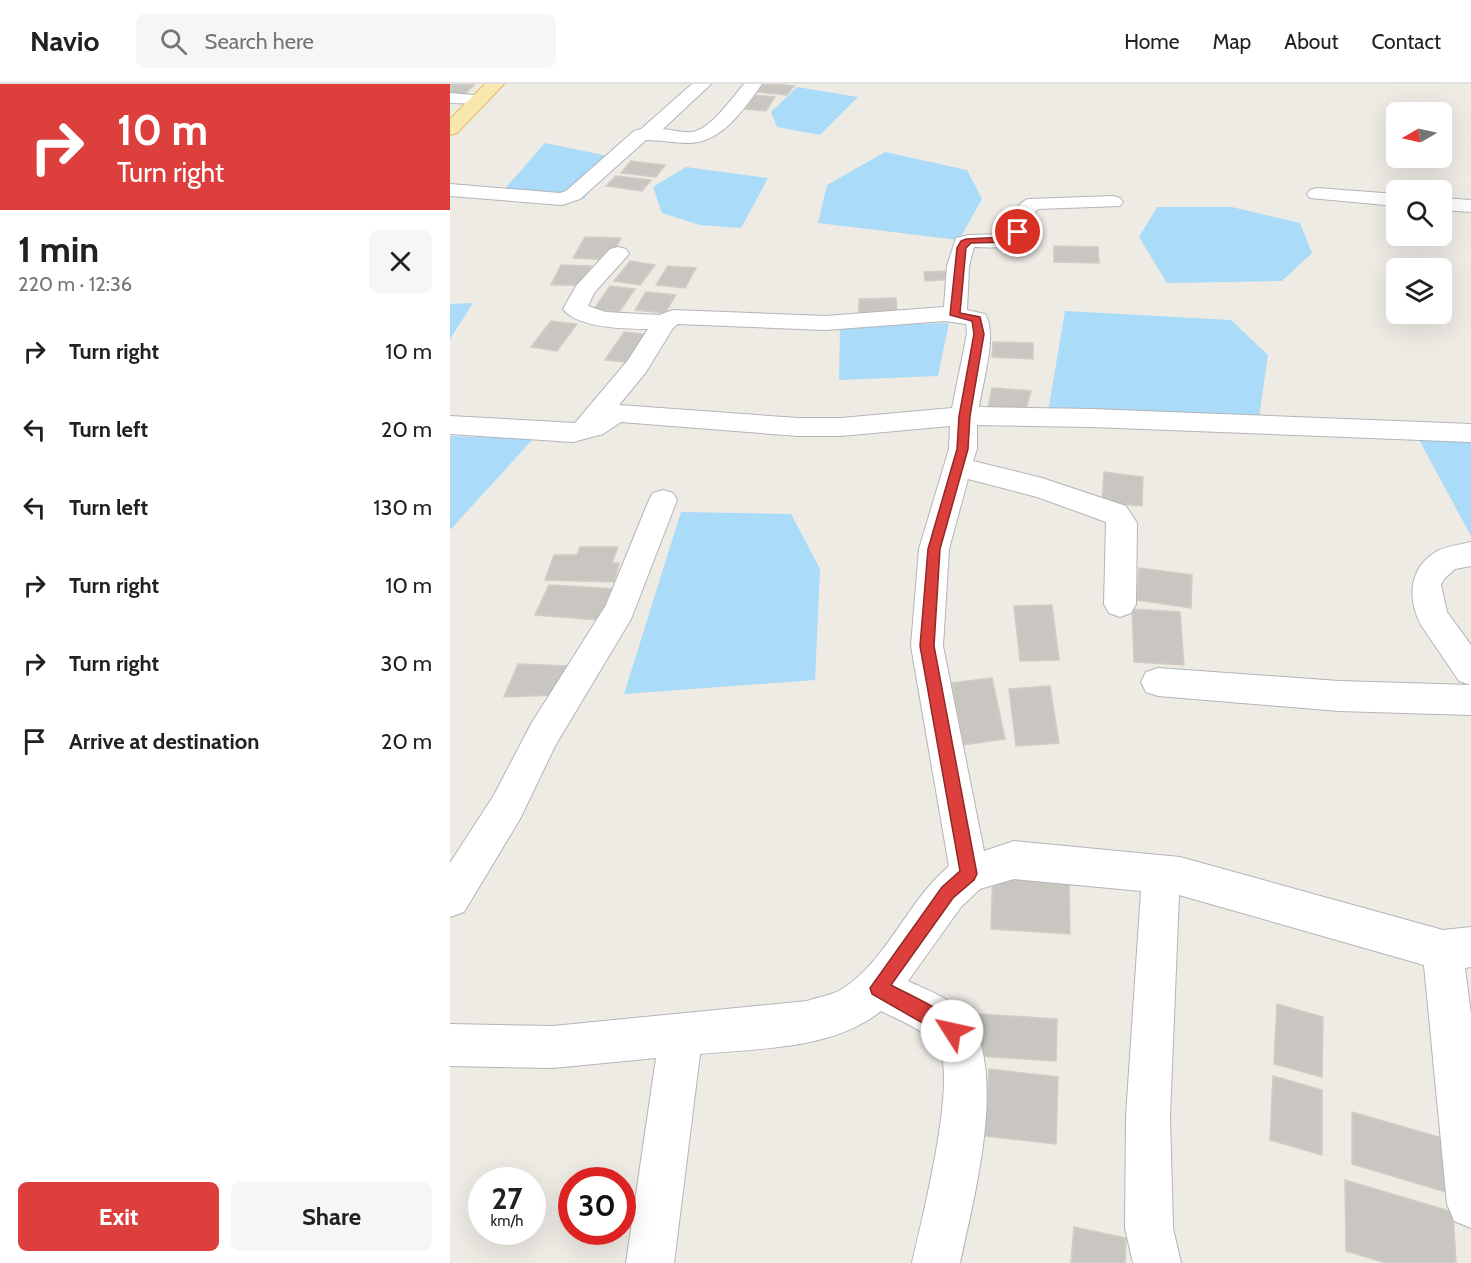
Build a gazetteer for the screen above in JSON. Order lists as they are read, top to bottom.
{
  "north": "left",
  "page": {
    "header": "Navio",
    "search": "Search here",
    "nav": [
      "Home",
      "Map",
      "About",
      "Contact"
    ],
    "turn": ["10 m", "Turn right"],
    "heading": ["1 min", "220 m · 12:36"],
    "list": [
      {
        "name": "Turn right",
        "value": "10 m"
      },
      {
        "name": "Turn left",
        "value": "20 m"
      },
      {
        "name": "Turn left",
        "value": "130 m"
      },
      {
        "name": "Turn right",
        "value": "10 m"
      },
      {
        "name": "Turn right",
        "value": "30 m"
      },
      {
        "name": "Arrive at destination",
        "value": "20 m"
      }
    ],
    "speed": "27 km/h",
    "limit": "30",
    "buttons": ["Exit", "Share"]
  }
}
